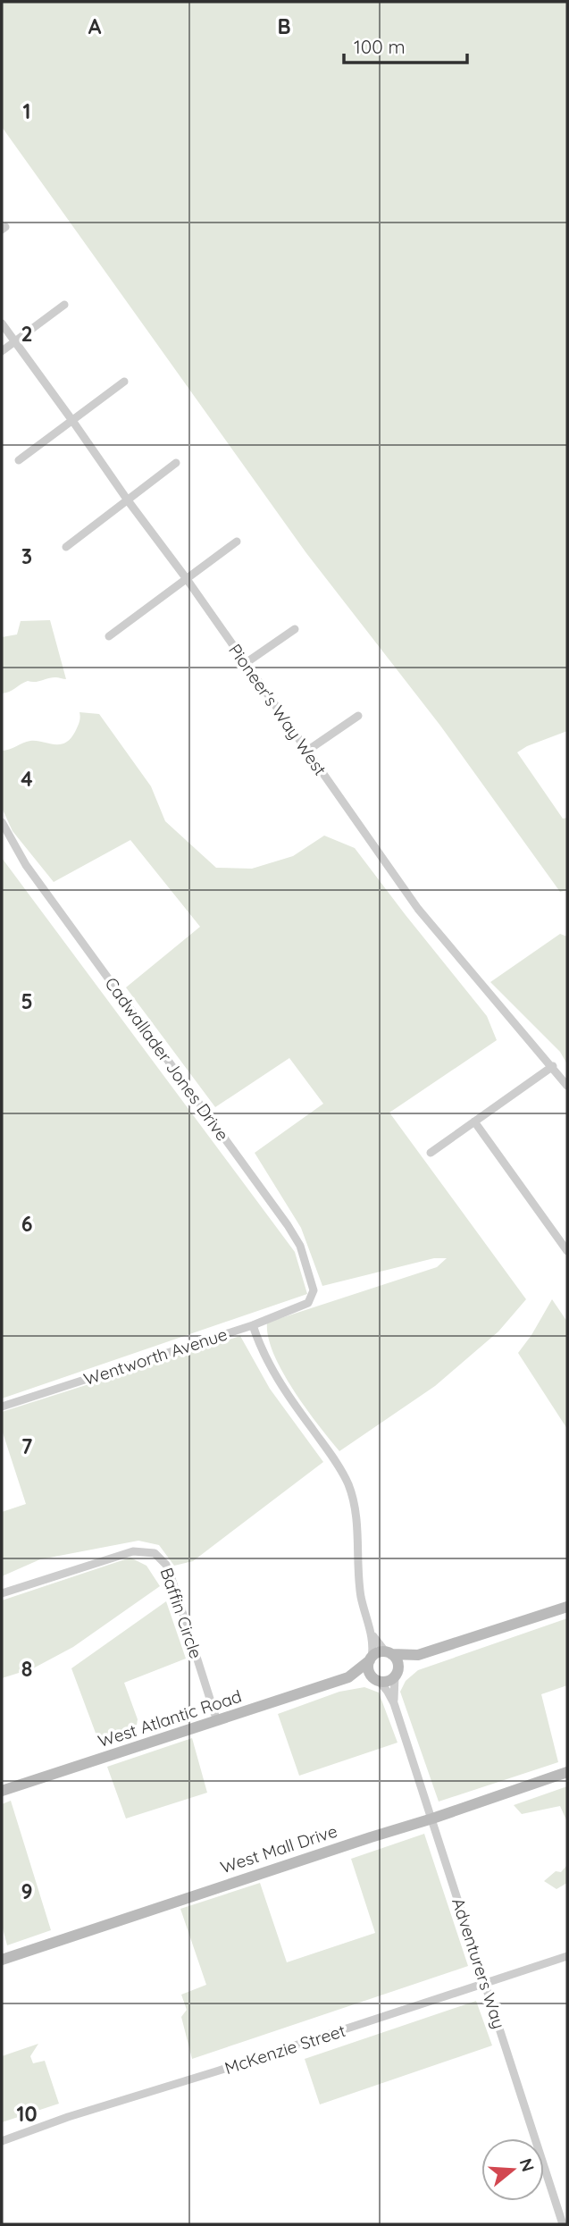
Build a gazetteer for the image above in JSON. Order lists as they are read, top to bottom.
{
  "streets": {
    "main road": ["West Atlantic Road", "West Mall Drive"],
    "street": [
      "Pioneer's Way West",
      "Cadwallader Jones Drive",
      "Wentworth Avenue",
      "Baffin Circle",
      "Adventurers Way",
      "McKenzie Street"
    ]
  },
  "crossings": [
    ["Cadwallader Jones Drive", "Wentworth Avenue"],
    ["Baffin Circle", "West Atlantic Road"],
    ["West Atlantic Road", "Adventurers Way"],
    ["West Mall Drive", "Adventurers Way"],
    ["Adventurers Way", "McKenzie Street"]
  ],
  "scale_bar": "100 m",
  "north": "right",
  "grid": {
    "columns": ["A", "B"],
    "rows": [
      "1",
      "2",
      "3",
      "4",
      "5",
      "6",
      "7",
      "8",
      "9",
      "10"
    ]
  }
}
